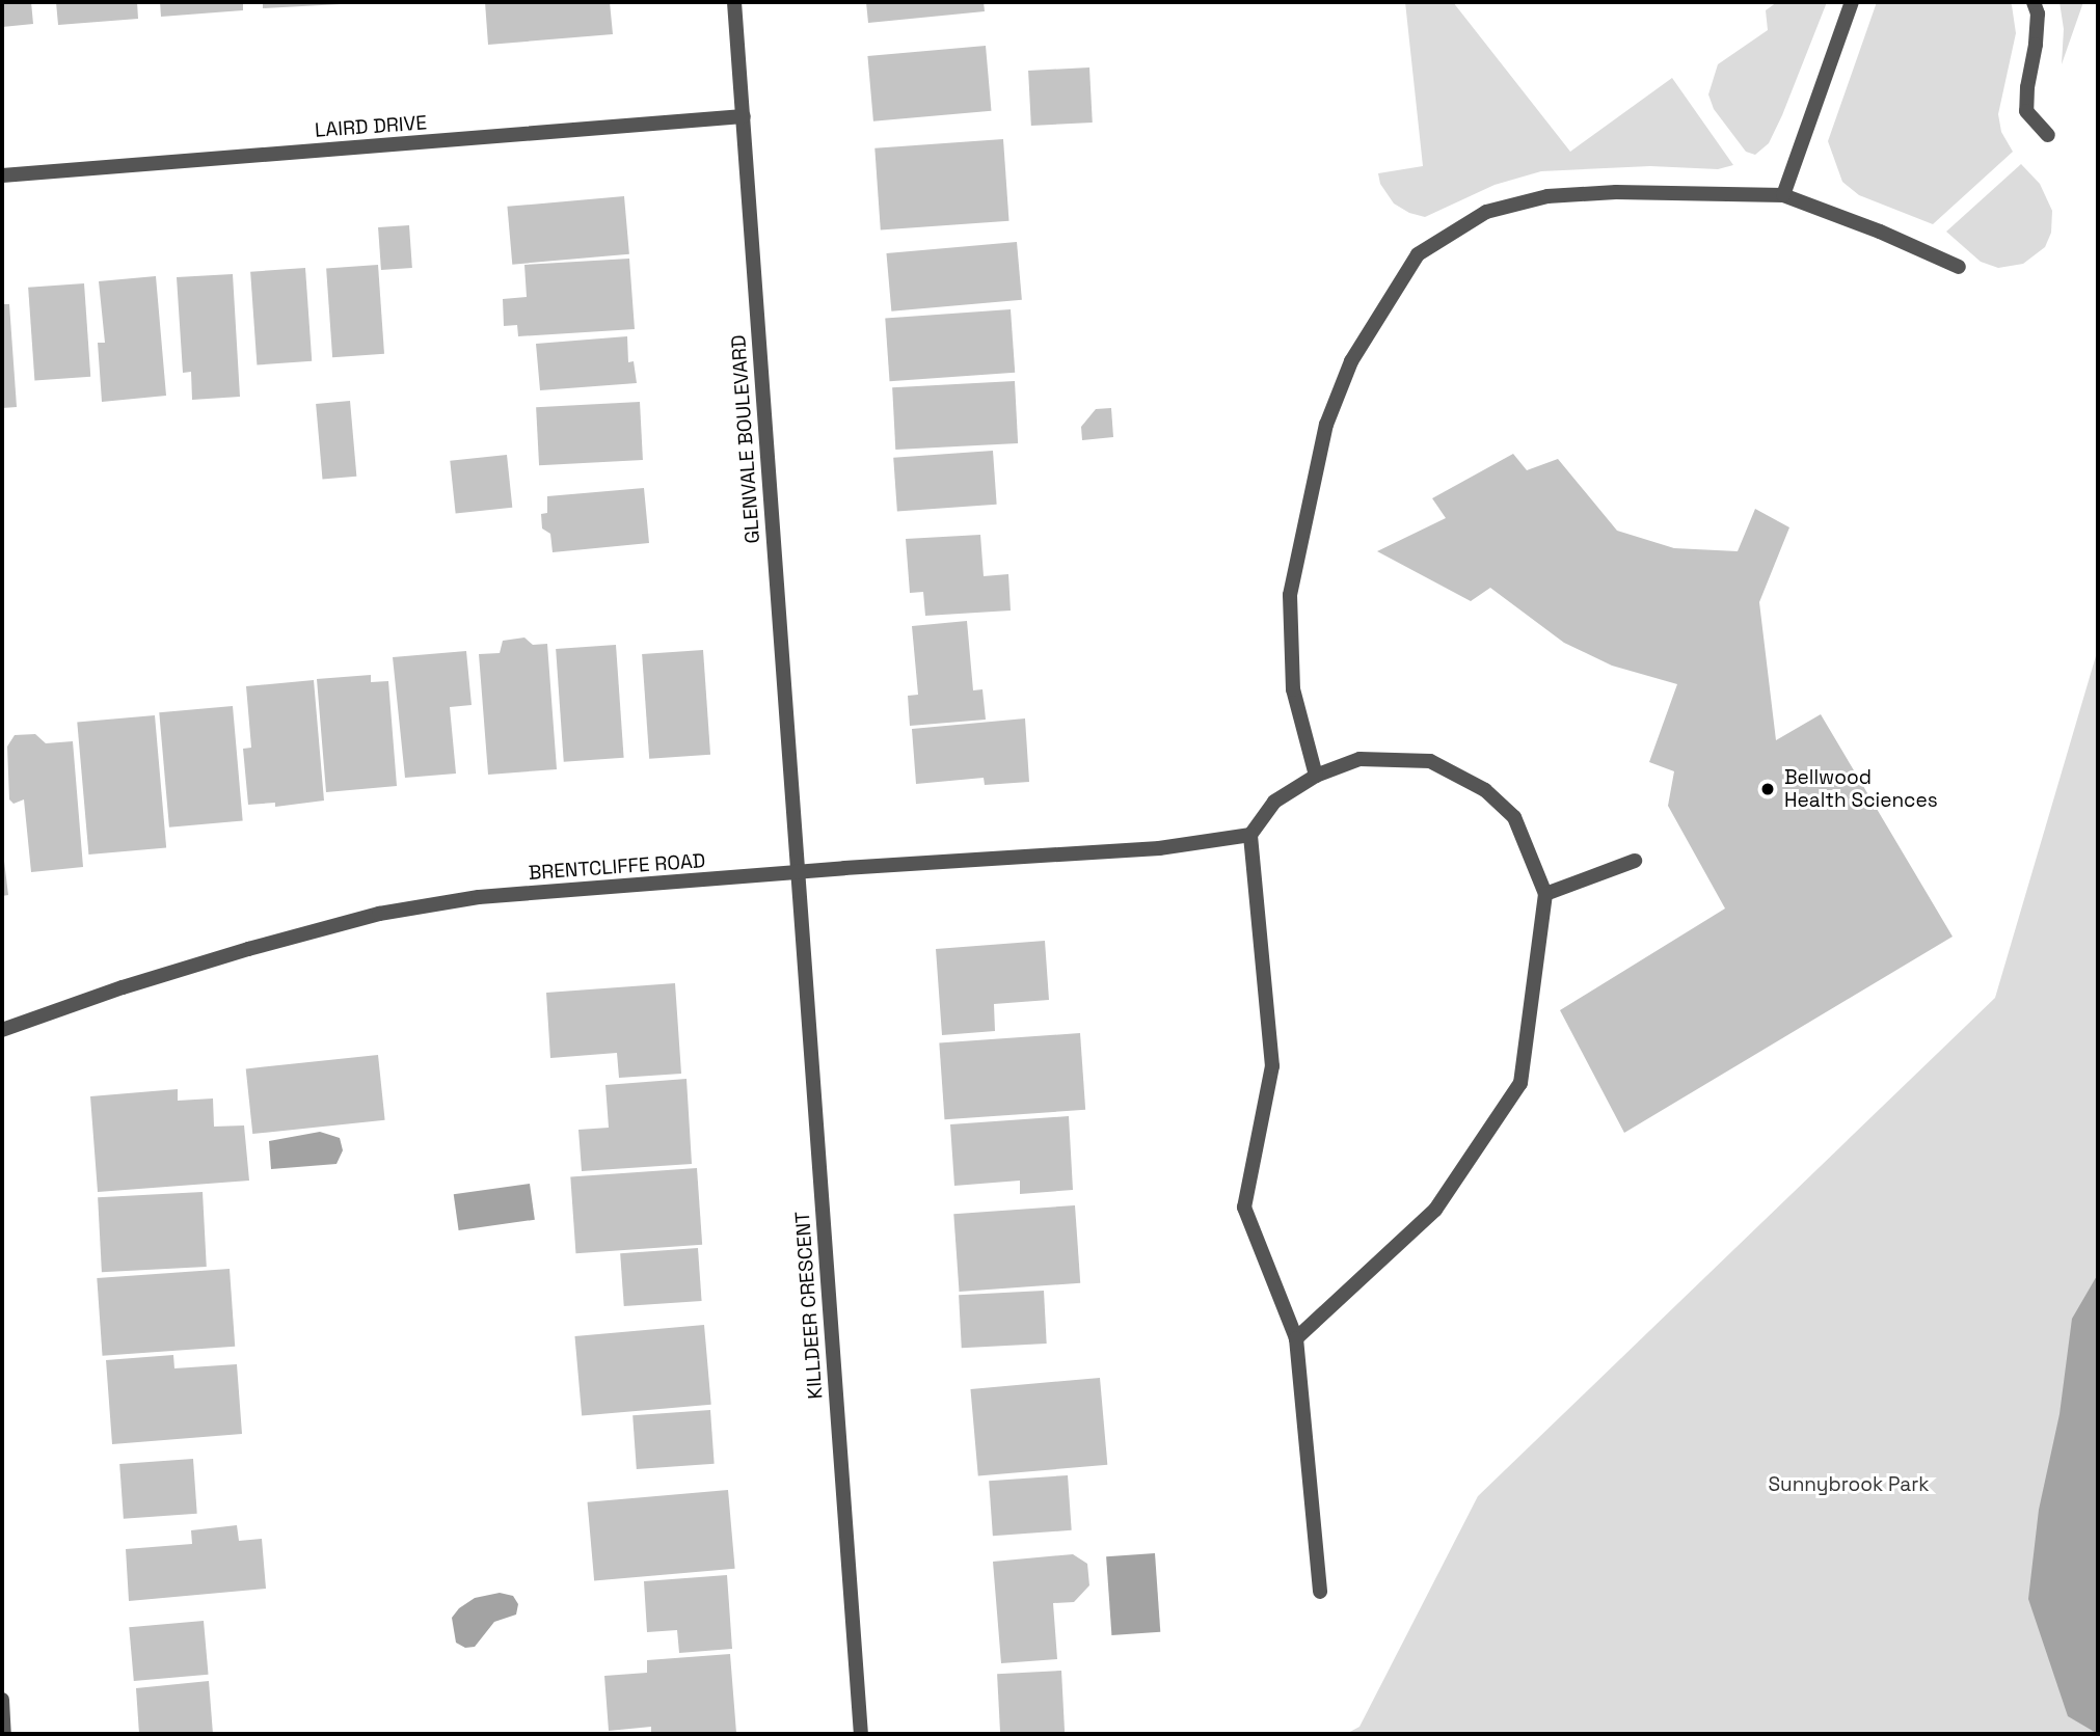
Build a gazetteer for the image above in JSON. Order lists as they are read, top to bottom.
{
  "streets": {
    "street": [
      "LAIRD DRIVE",
      "GLENVALE BOULEVARD",
      "BRENTCLIFFE ROAD",
      "KILLDEER CRESCENT"
    ]
  },
  "crossings": [
    ["LAIRD DRIVE", "GLENVALE BOULEVARD"],
    ["GLENVALE BOULEVARD", "BRENTCLIFFE ROAD"],
    ["GLENVALE BOULEVARD", "KILLDEER CRESCENT"],
    ["BRENTCLIFFE ROAD", "KILLDEER CRESCENT"]
  ],
  "parks": ["Sunnybrook Park"],
  "places": ["Bellwood Health Sciences"]
}
